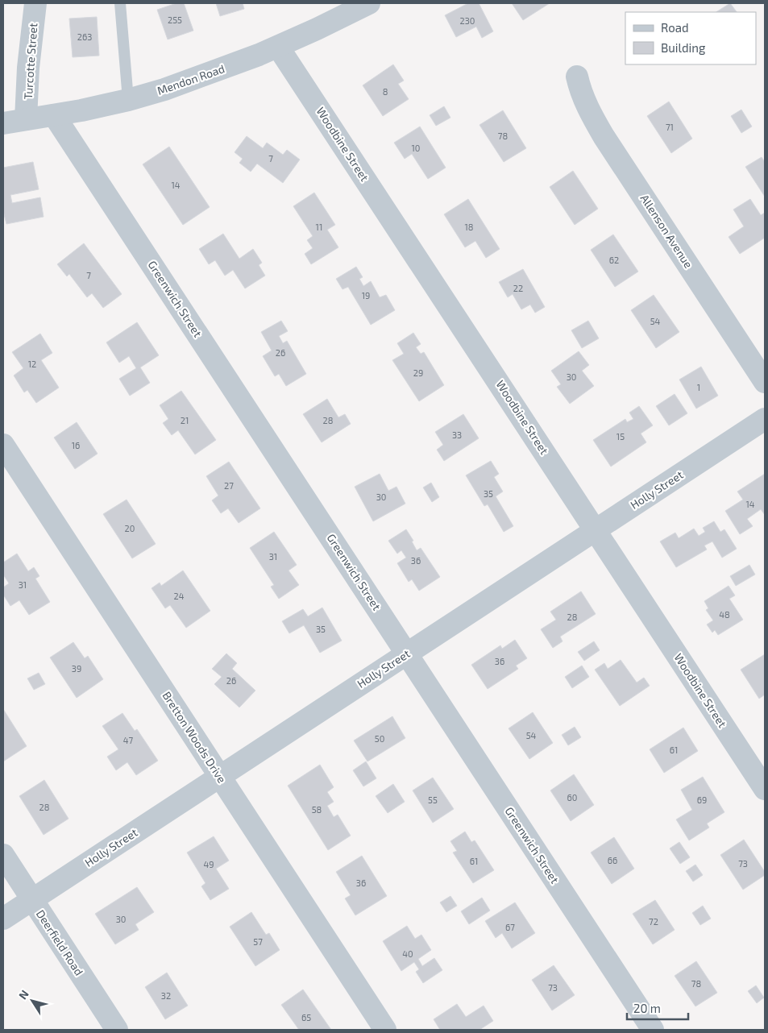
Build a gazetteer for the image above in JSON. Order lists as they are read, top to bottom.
{
  "streets": {
    "street": [
      "Turcotte Street",
      "Mendon Road",
      "Woodbine Street",
      "Allenson Avenue",
      "Greenwich Street",
      "Holly Street",
      "Bretton Woods Drive",
      "Deerfield Road"
    ]
  },
  "crossings": [
    ["Turcotte Street", "Mendon Road"],
    ["Mendon Road", "Woodbine Street"],
    ["Mendon Road", "Greenwich Street"],
    ["Woodbine Street", "Holly Street"],
    ["Greenwich Street", "Holly Street"],
    ["Holly Street", "Bretton Woods Drive"],
    ["Holly Street", "Deerfield Road"]
  ],
  "house_numbers": [
    "255",
    "230",
    "263",
    "8",
    "71",
    "78",
    "10",
    "7",
    "14",
    "11",
    "18",
    "62",
    "7",
    "22",
    "19",
    "54",
    "26",
    "12",
    "29",
    "30",
    "1",
    "21",
    "28",
    "33",
    "15",
    "16",
    "27",
    "35",
    "30",
    "14",
    "20",
    "31",
    "36",
    "31",
    "24",
    "48",
    "28",
    "35",
    "36",
    "39",
    "26",
    "54",
    "50",
    "47",
    "61",
    "60",
    "55",
    "69",
    "28",
    "58",
    "66",
    "61",
    "73",
    "49",
    "36",
    "30",
    "72",
    "67",
    "57",
    "40",
    "78",
    "73",
    "32",
    "65"
  ],
  "legend": ["Road", "Building"],
  "scale_bar": "20 m",
  "north": "top left"
}
